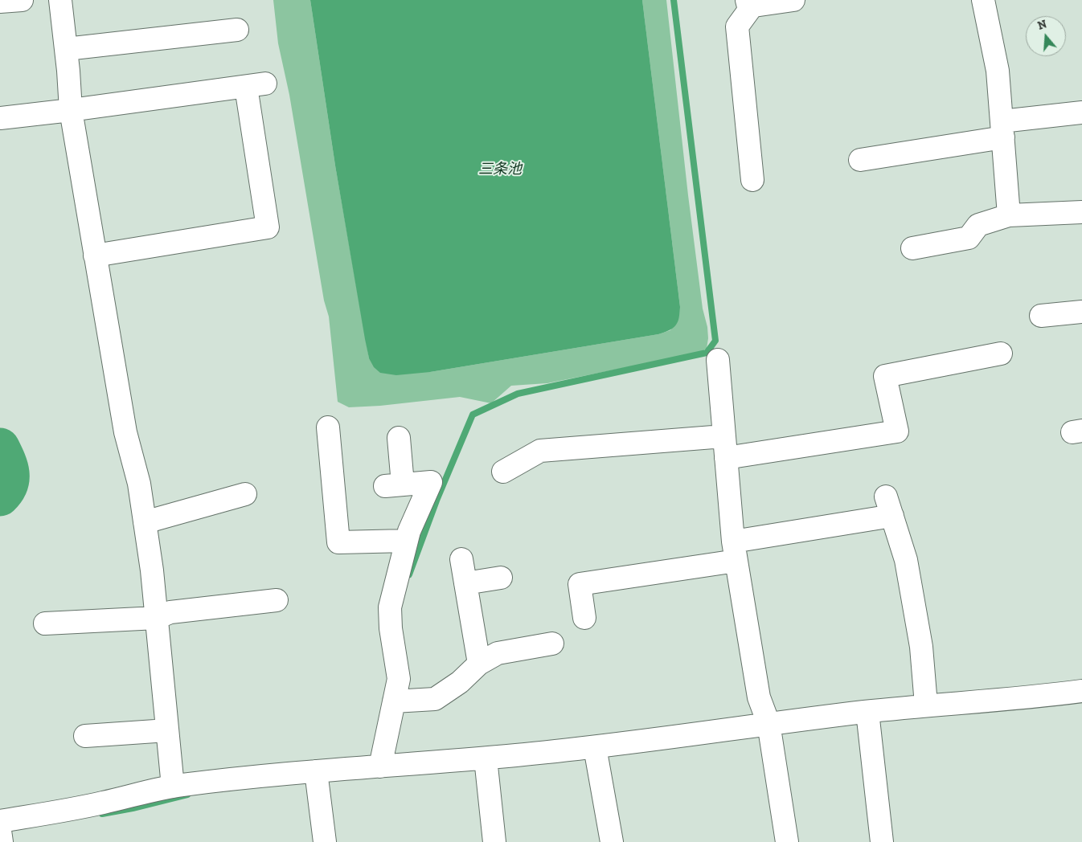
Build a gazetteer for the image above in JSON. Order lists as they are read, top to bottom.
{
  "water": ["三条池"],
  "north": "top"
}
